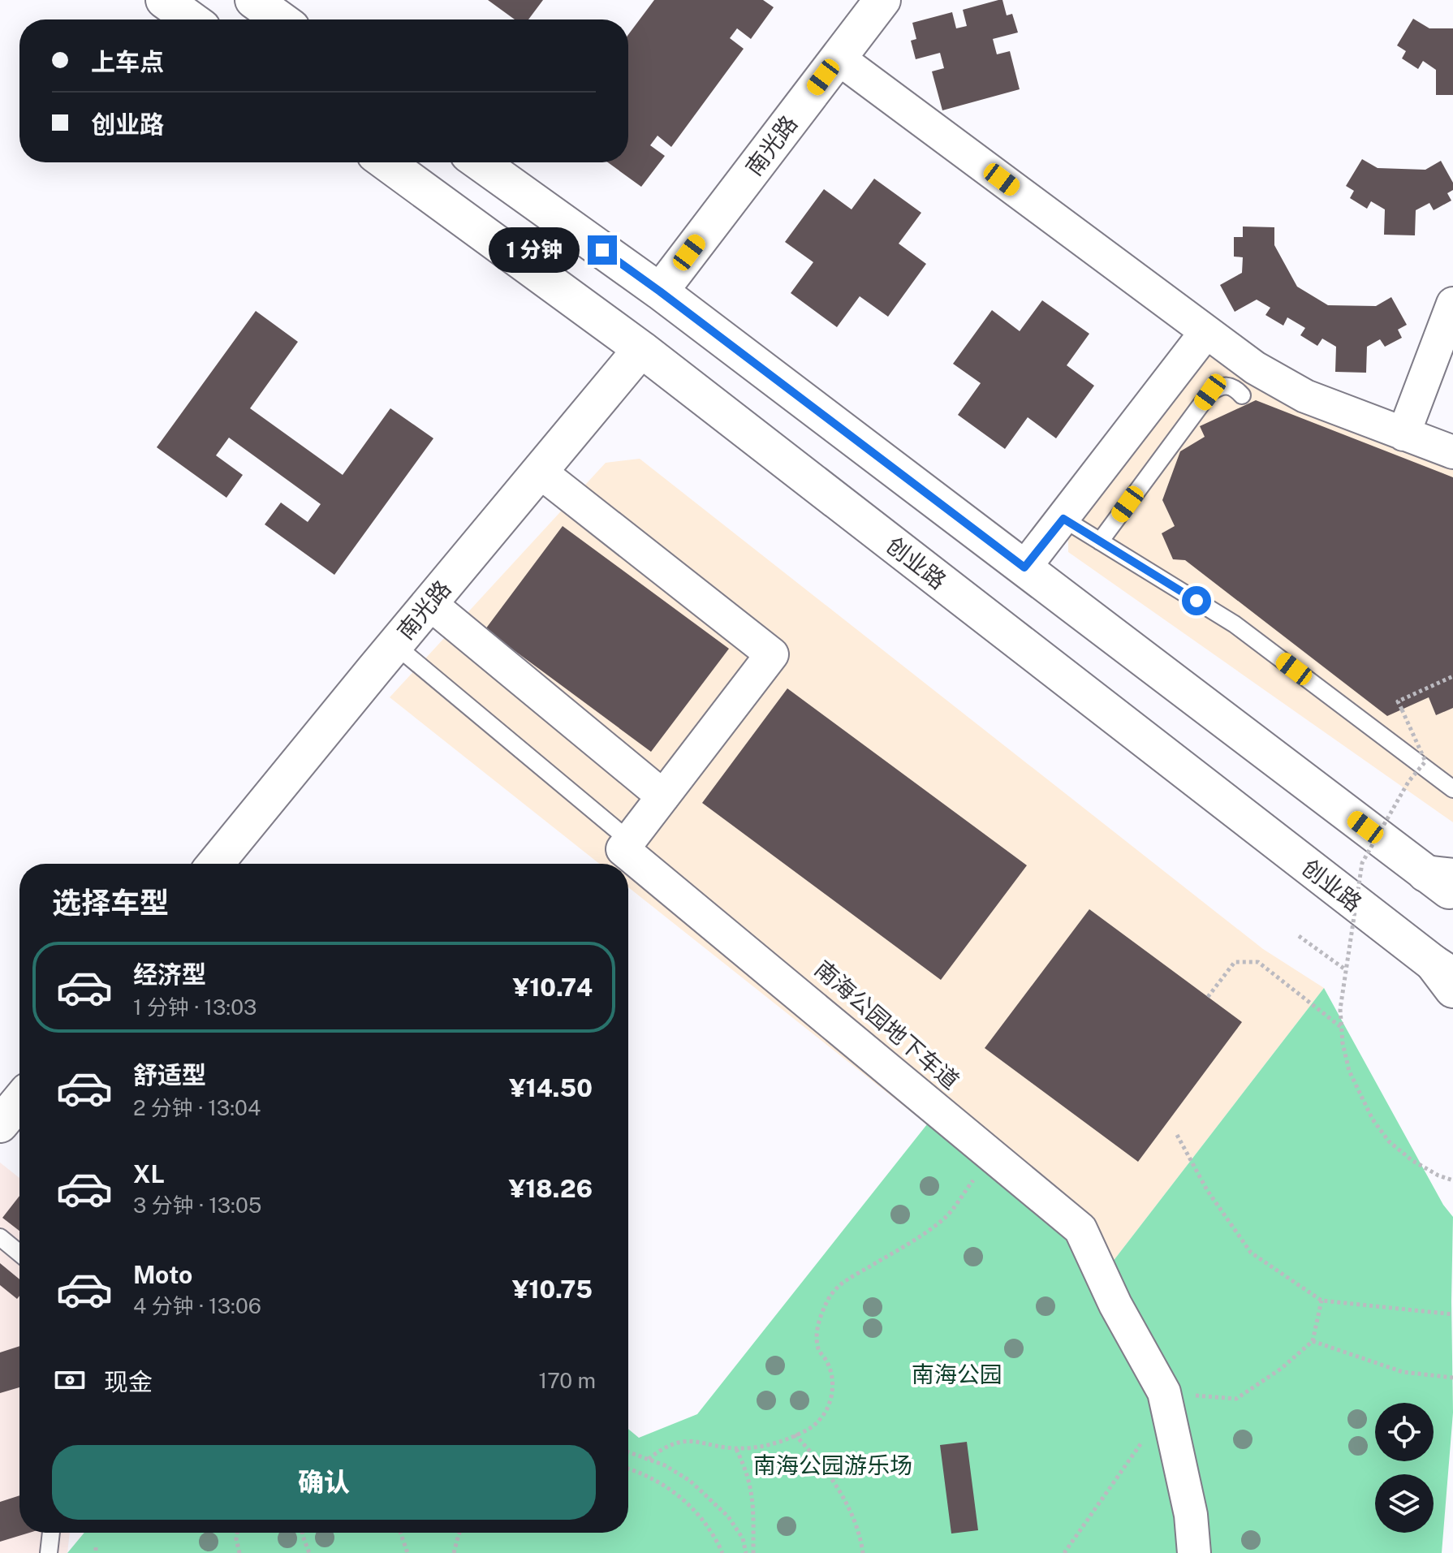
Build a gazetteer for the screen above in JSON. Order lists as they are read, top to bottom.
{
  "streets": {
    "main road": ["南光路", "创业路"],
    "lane": ["南海公园地下车道"]
  },
  "crossings": [
    ["南光路", "创业路"],
    ["南光路", "南海公园地下车道"]
  ],
  "parks": ["南海公园", "南海公园游乐场"],
  "page": {
    "banner": ["上车点", "创业路"],
    "bubble": "1 分钟",
    "heading": "选择车型",
    "list": [
      {
        "name": "经济型",
        "note": "1 分钟 · 13:03",
        "value": "¥10.74"
      },
      {
        "name": "舒适型",
        "note": "2 分钟 · 13:04",
        "value": "¥14.50"
      },
      {
        "name": "XL",
        "note": "3 分钟 · 13:05",
        "value": "¥18.26"
      },
      {
        "name": "Moto",
        "note": "4 分钟 · 13:06",
        "value": "¥10.75"
      }
    ],
    "pay": ["现金", "170 m"],
    "buttons": "确认"
  }
}
